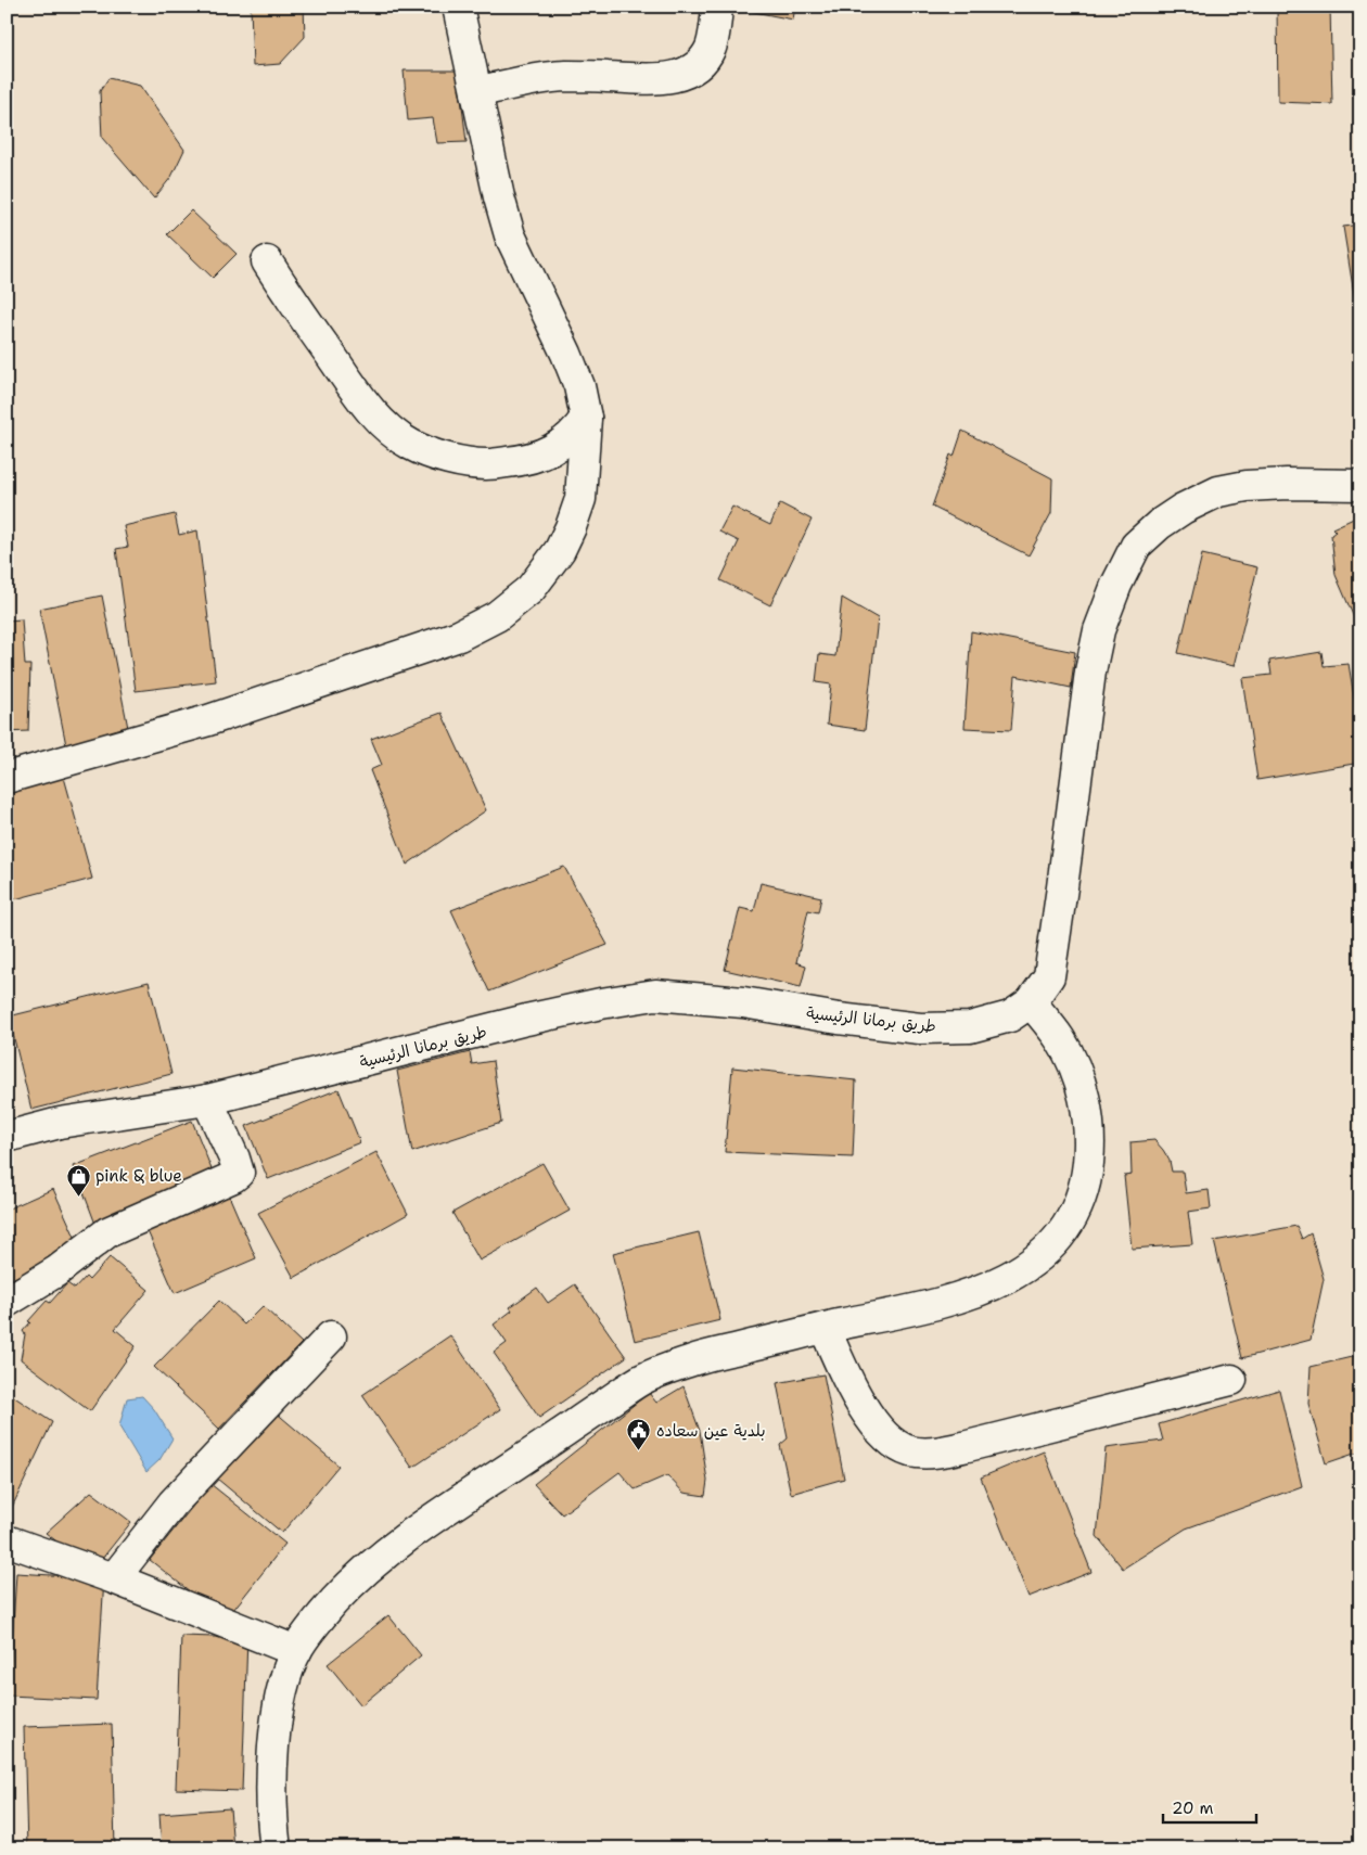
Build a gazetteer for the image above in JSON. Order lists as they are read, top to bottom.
{
  "streets": {
    "street": ["طريق برمانا الرئيسية"]
  },
  "places": {
    "shop": ["pink & blue"],
    "public building": ["بلدية عين سعاده"]
  },
  "scale_bar": "20 m"
}
